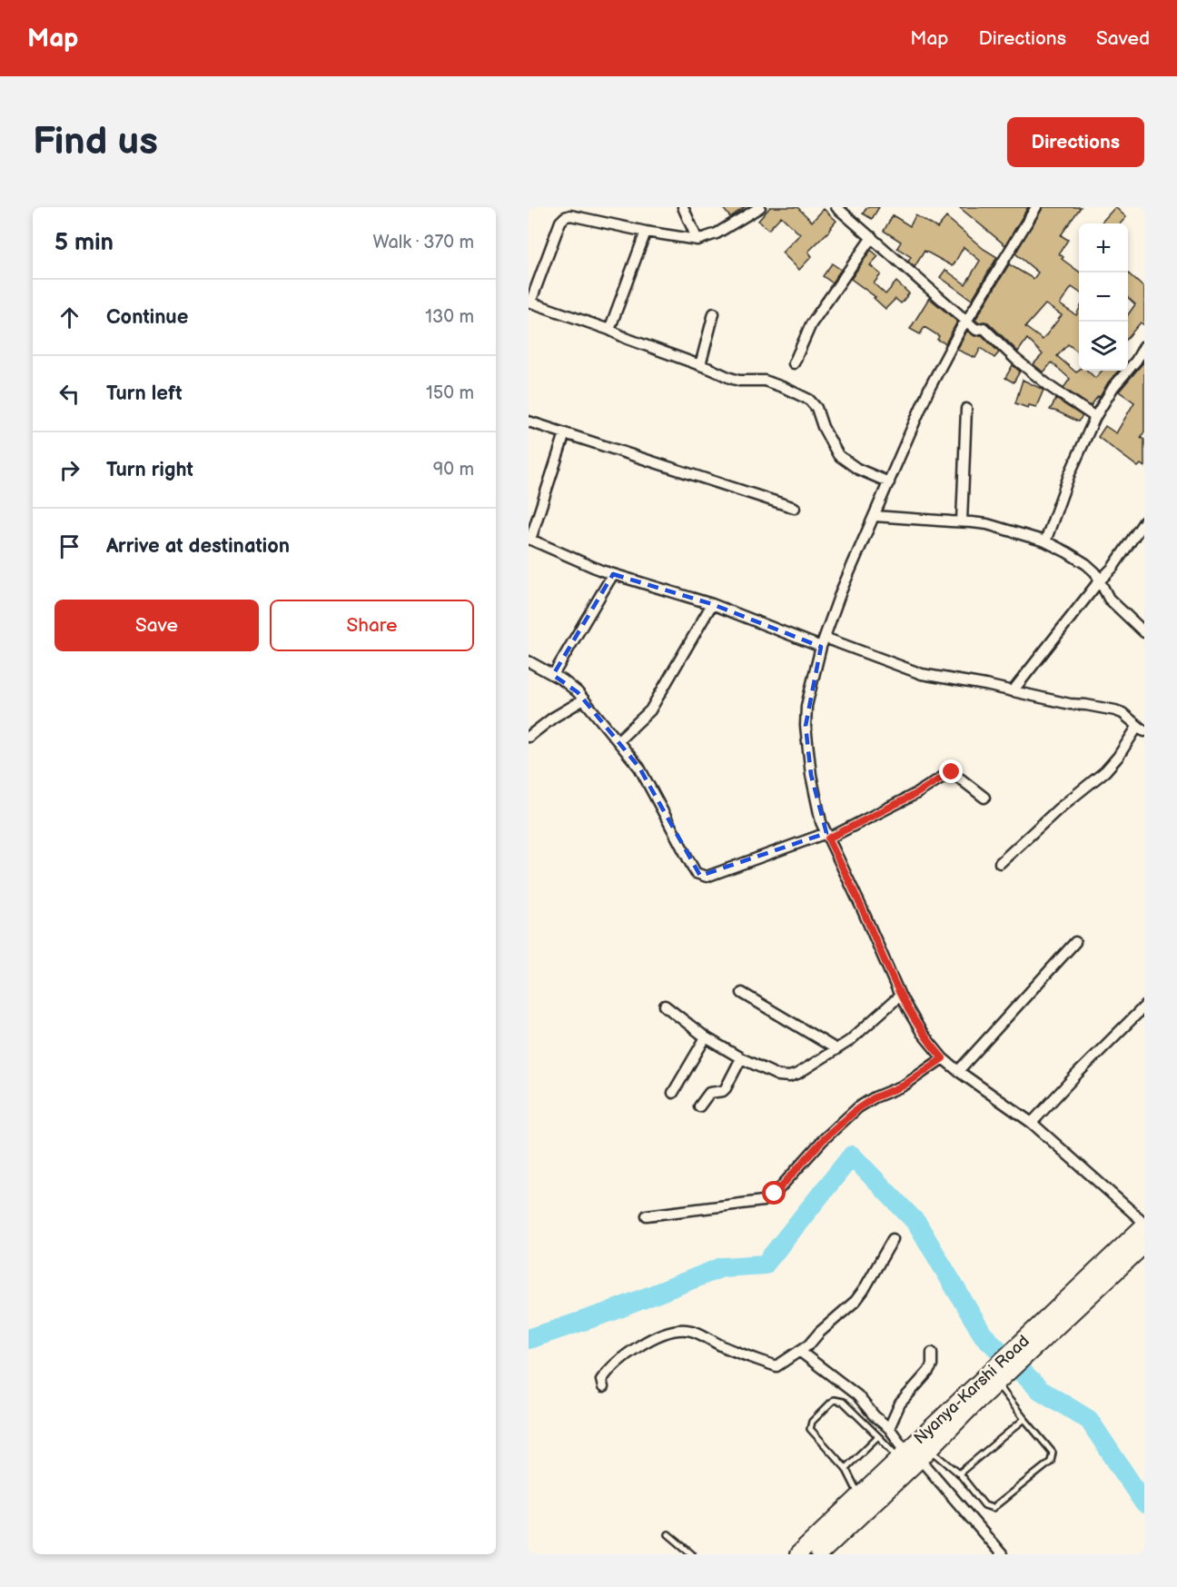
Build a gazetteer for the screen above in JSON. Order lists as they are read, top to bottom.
{
  "streets": {
    "main road": ["Nyanya-Karshi Road"]
  },
  "page": {
    "header": "Map",
    "nav": ["Map", "Directions", "Saved"],
    "buttons": [
      "Directions",
      ["Save", "Share"]
    ],
    "title": "Find us",
    "heading": ["5 min", "Walk · 370 m"],
    "map_buttons": ["+", "−"],
    "list": [
      ["Continue", "130 m"],
      ["Turn left", "150 m"],
      ["Turn right", "90 m"],
      "Arrive at destination"
    ]
  }
}
